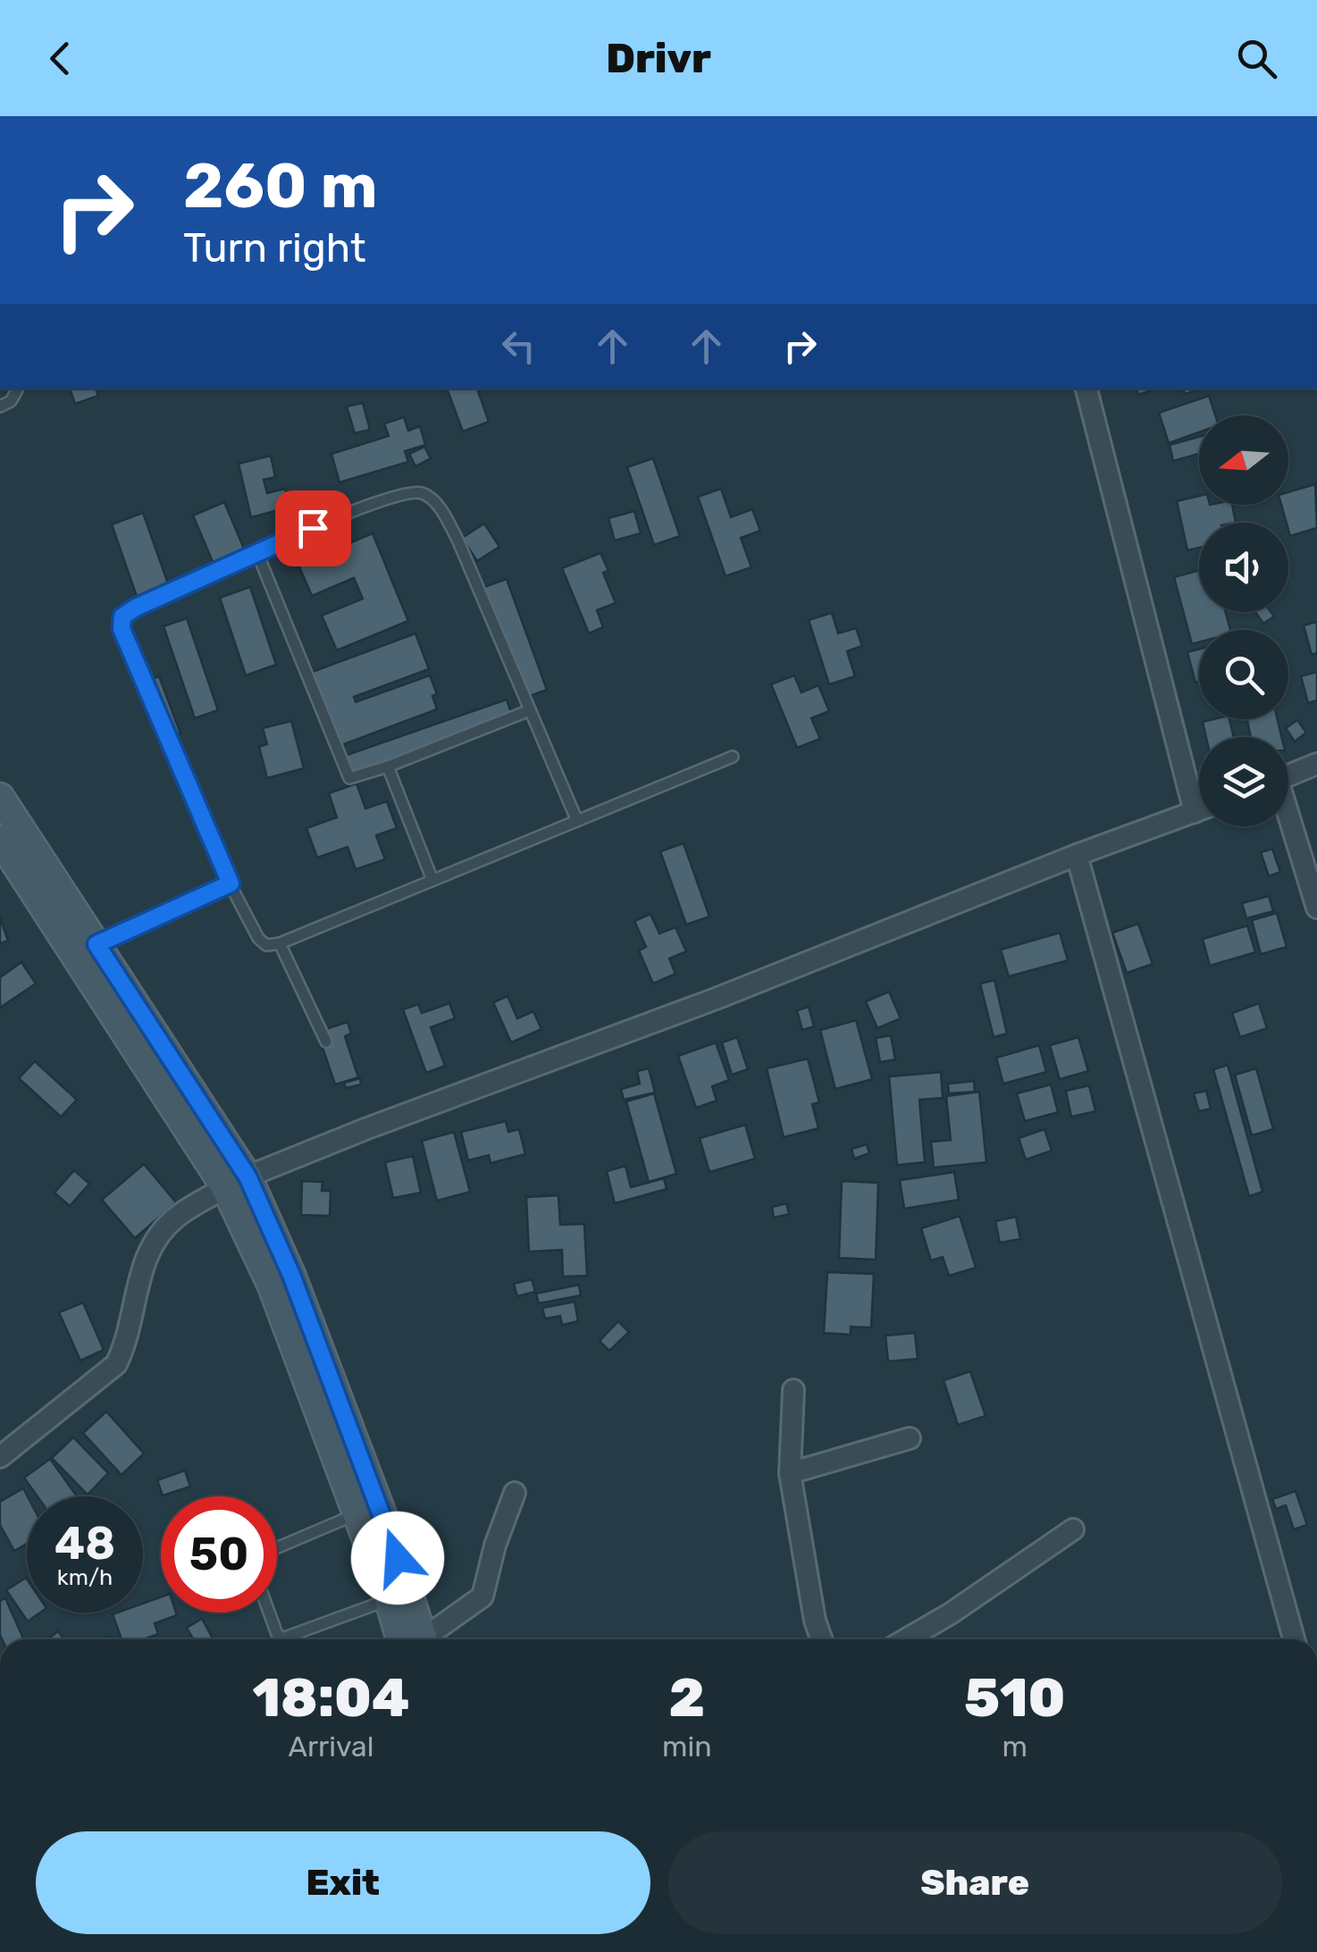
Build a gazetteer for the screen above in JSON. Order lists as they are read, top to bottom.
{
  "north": "left",
  "page": {
    "header": "Drivr",
    "turn": ["260 m", "Turn right"],
    "speed": "48 km/h",
    "limit": "50",
    "eta": [
      "18:04",
      "Arrival",
      "2",
      "min",
      "510",
      "m"
    ],
    "buttons": ["Exit", "Share"]
  }
}
